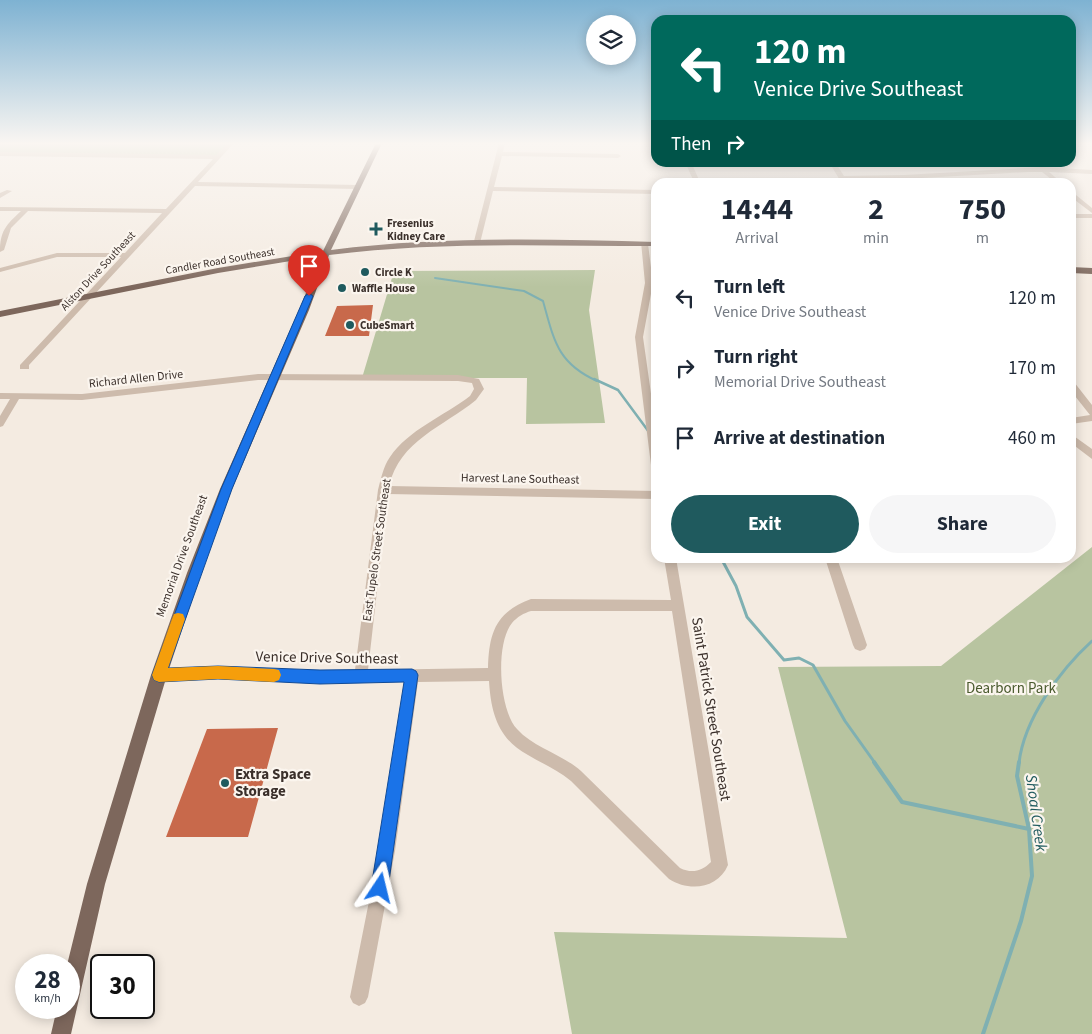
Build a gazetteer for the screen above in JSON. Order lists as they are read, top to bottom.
{
  "streets": {
    "main road": ["Candler Road Southeast", "Memorial Drive Southeast"],
    "street": [
      "Alston Drive Southeast",
      "Richard Allen Drive",
      "Harvest Lane Southeast",
      "East Tupelo Street Southeast",
      "Venice Drive Southeast",
      "Saint Patrick Street Southeast"
    ]
  },
  "crossings": [
    ["Candler Road Southeast", "Alston Drive Southeast"],
    ["Candler Road Southeast", "Memorial Drive Southeast"],
    ["Richard Allen Drive", "East Tupelo Street Southeast"],
    ["Richard Allen Drive", "Memorial Drive Southeast"],
    ["Harvest Lane Southeast", "East Tupelo Street Southeast"],
    ["East Tupelo Street Southeast", "Venice Drive Southeast"],
    ["Memorial Drive Southeast", "Venice Drive Southeast"],
    ["Venice Drive Southeast", "Saint Patrick Street Southeast"]
  ],
  "water": ["Shoal Creek"],
  "parks": ["Dearborn Park"],
  "places": {
    "health": ["Fresenius Kidney Care"],
    "other": [
      "Circle K",
      "Waffle House",
      "CubeSmart",
      "Extra Space Storage"
    ]
  },
  "page": {
    "turn": ["120 m", "Venice Drive Southeast"],
    "then": "Then",
    "eta": [
      "14:44",
      "Arrival",
      "2",
      "min",
      "750",
      "m"
    ],
    "list": [
      {
        "name": "Turn left",
        "note": "Venice Drive Southeast",
        "value": "120 m"
      },
      {
        "name": "Turn right",
        "note": "Memorial Drive Southeast",
        "value": "170 m"
      },
      {
        "name": "Arrive at destination",
        "value": "460 m"
      }
    ],
    "buttons": ["Exit", "Share"],
    "speed": "28 km/h",
    "limit": "30"
  }
}
